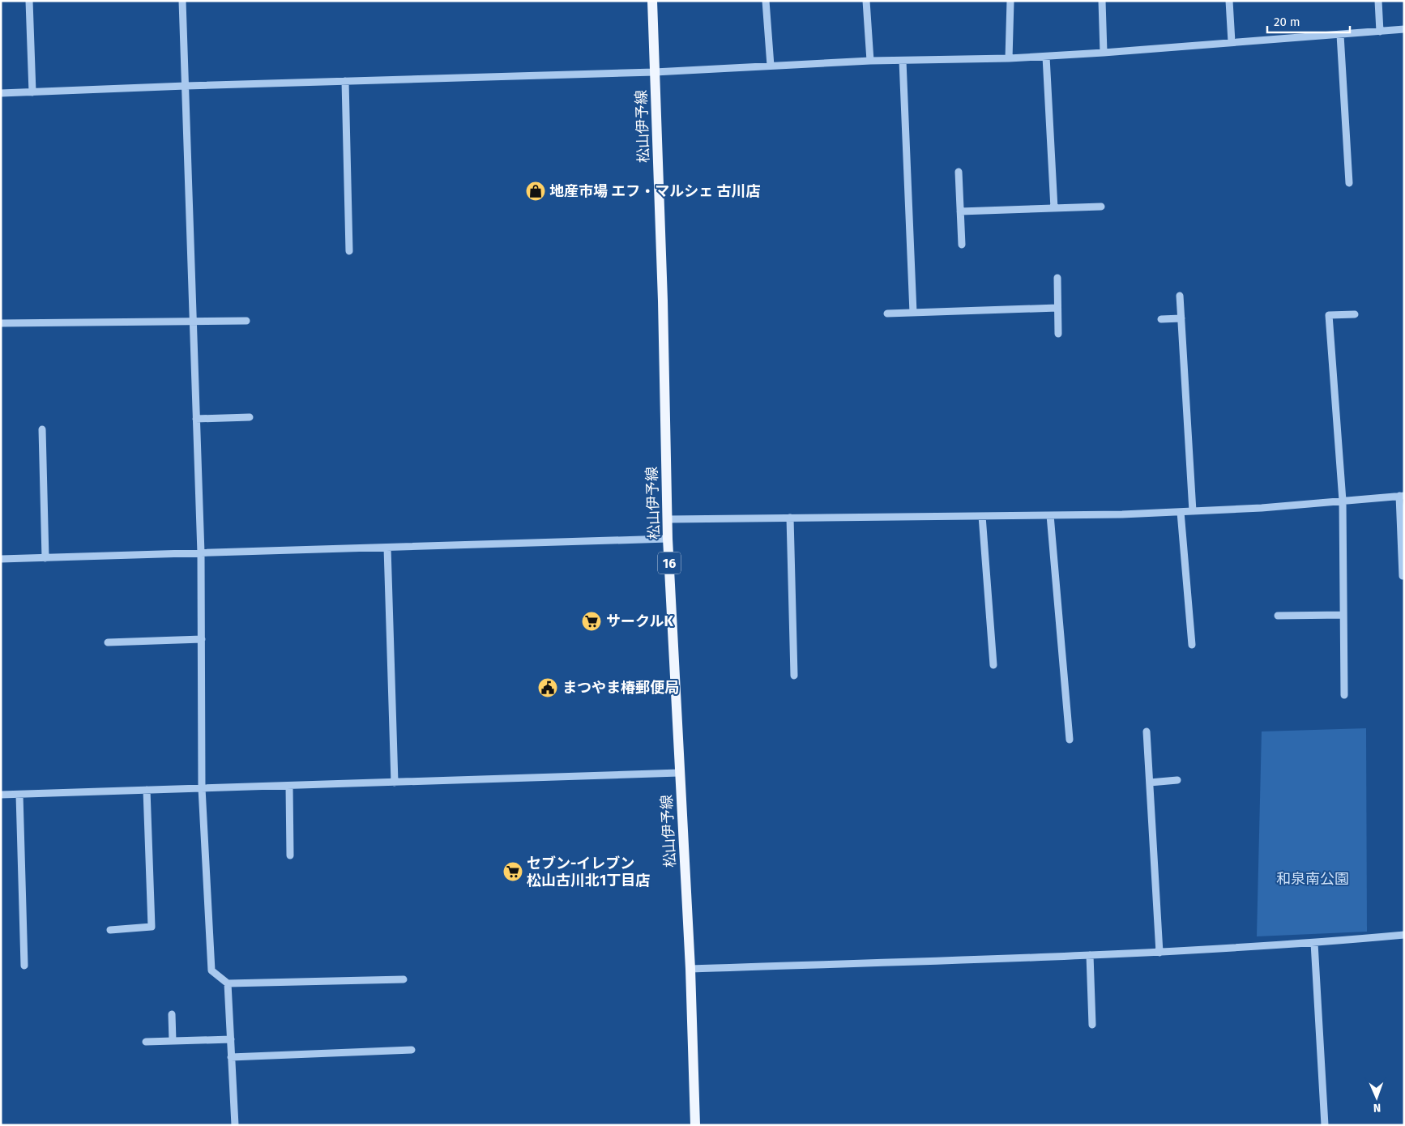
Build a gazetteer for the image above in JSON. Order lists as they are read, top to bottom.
{
  "streets": {
    "main road": ["松山伊予線", "16"]
  },
  "parks": ["和泉南公園"],
  "places": {
    "shop": ["地産市場 エフ・マルシェ 古川店"],
    "supermarket": ["サークルK", "セブン-イレブン 松山古川北1丁目店"],
    "public building": ["まつやま椿郵便局"]
  },
  "scale_bar": "20 m",
  "north": "bottom"
}
